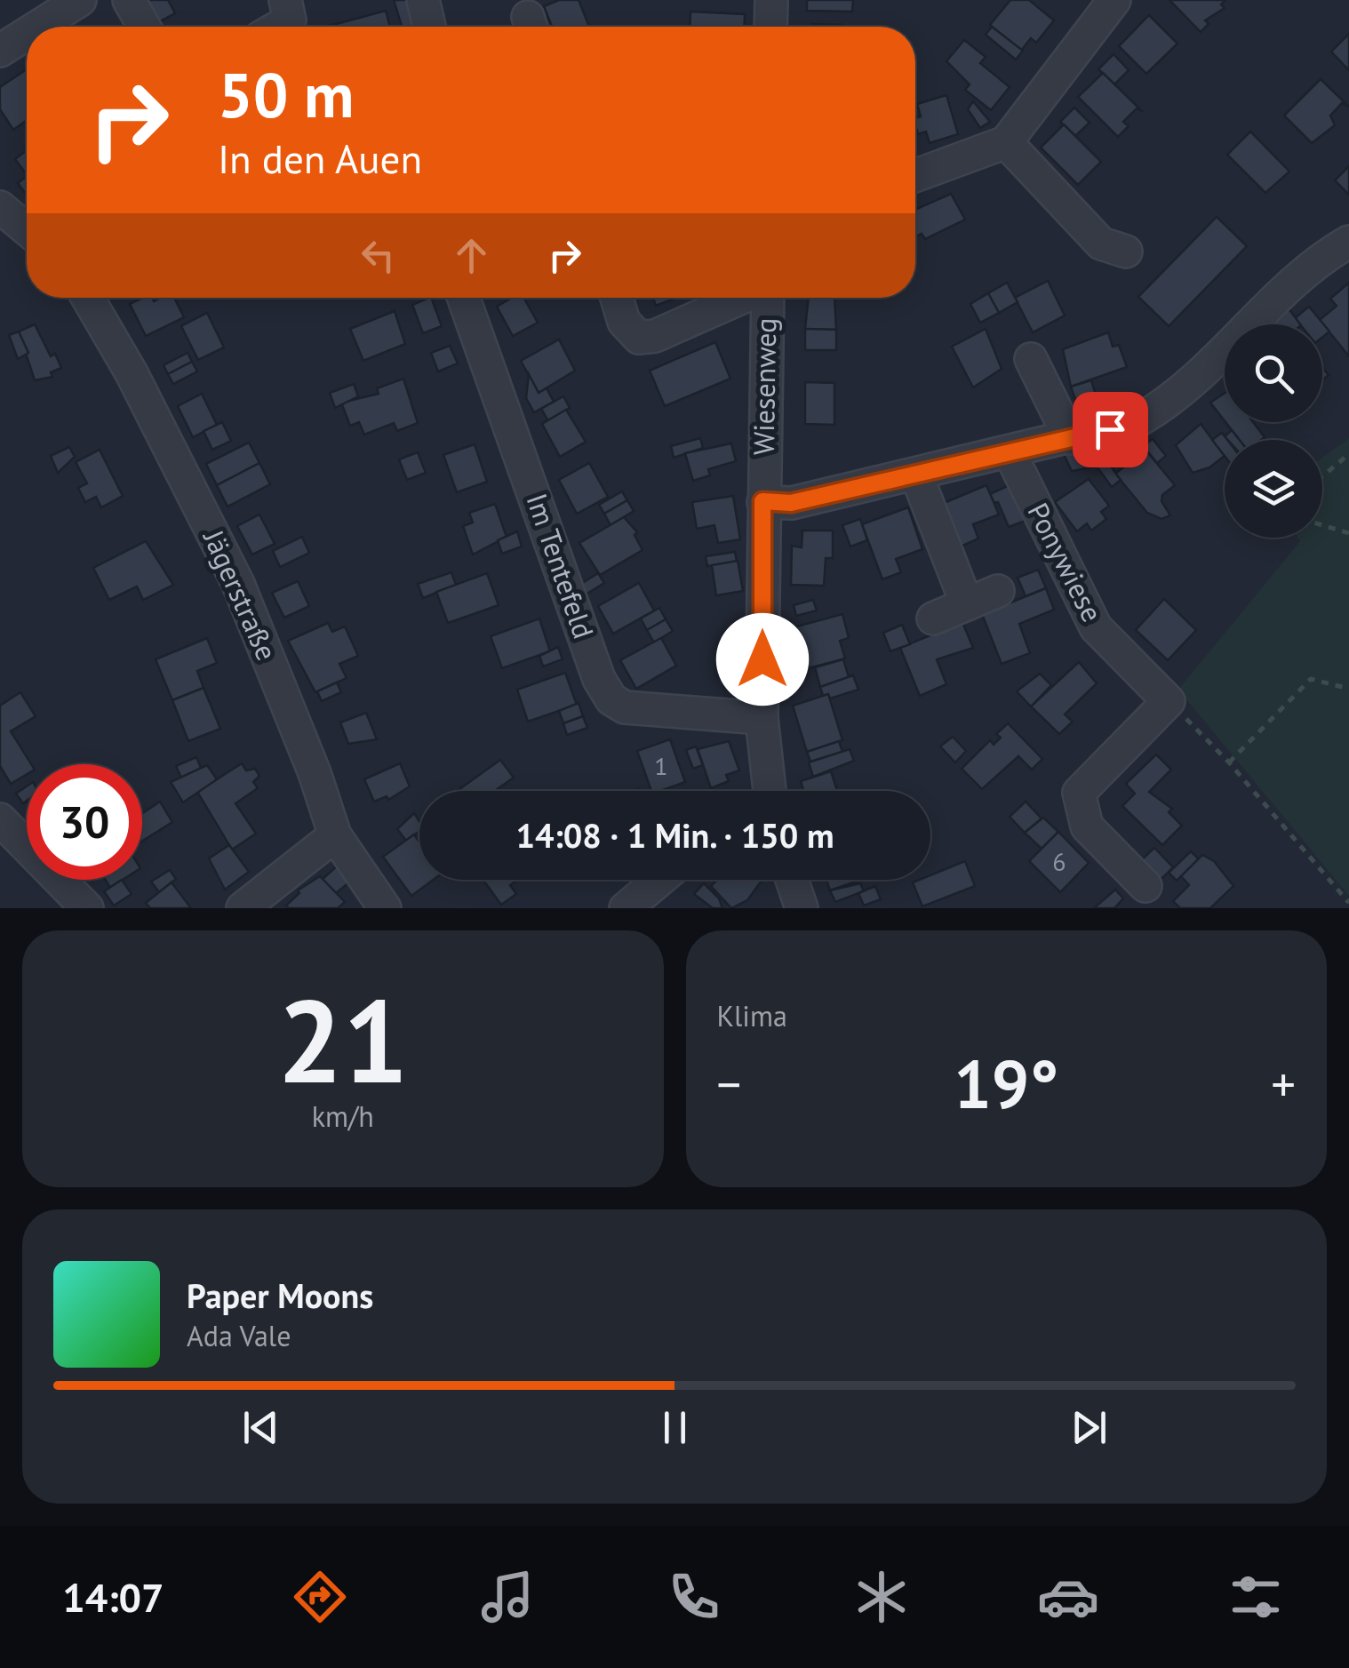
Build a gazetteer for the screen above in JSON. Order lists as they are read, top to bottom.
{
  "streets": {
    "street": [
      "Wiesenweg",
      "Ponywiese",
      "Im Tentefeld",
      "Jägerstraße"
    ]
  },
  "crossings": [
    ["Wiesenweg", "Im Tentefeld"]
  ],
  "house_numbers": ["1", "6"],
  "page": {
    "turn": ["50 m", "In den Auen"],
    "limit": "30",
    "trip": "14:08 · 1 Min. · 150 m",
    "tile": [
      ["21", "km/h"],
      "Klima"
    ],
    "heat": ["−", "19°", "+"],
    "song": ["Paper Moons", "Ada Vale"],
    "tabs": "14:07"
  }
}
